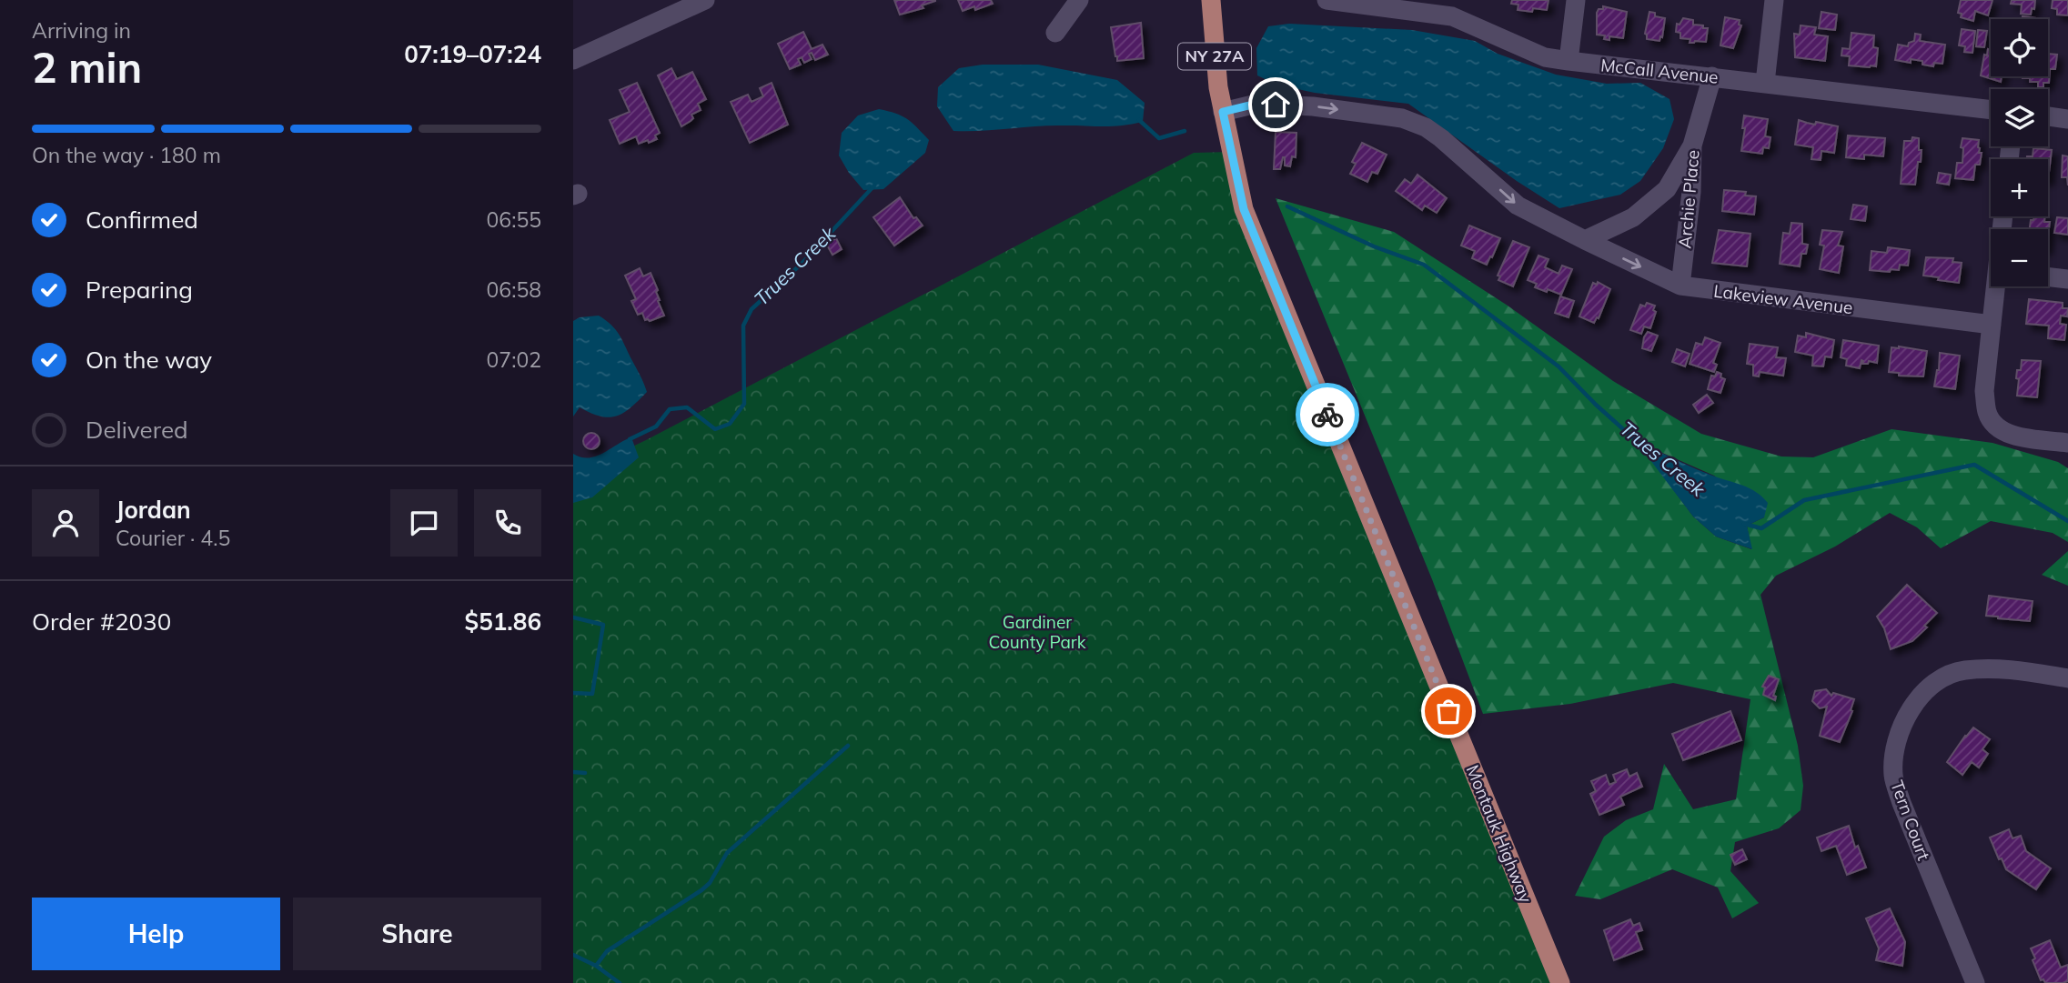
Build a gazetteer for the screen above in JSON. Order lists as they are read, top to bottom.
{
  "streets": {
    "main road": ["NY 27A", "Montauk Highway"],
    "street": [
      "McCall Avenue",
      "Archie Place",
      "Lakeview Avenue",
      "Tern Court"
    ]
  },
  "crossings": [
    ["McCall Avenue", "Archie Place"],
    ["Archie Place", "Lakeview Avenue"],
    ["Lakeview Avenue", "Montauk Highway"]
  ],
  "one_way": ["Lakeview Avenue"],
  "water": ["Trues Creek"],
  "parks": ["Gardiner County Park"],
  "page": {
    "heading": ["2 min", "Arriving in", "07:19–07:24"],
    "panel": [
      "Jordan",
      "Courier · 4.5",
      "Order #2030",
      "$51.86"
    ],
    "map_buttons": ["+", "−"],
    "bar": "On the way · 180 m",
    "list": [
      ["Confirmed", "06:55"],
      ["Preparing", "06:58"],
      ["On the way", "07:02"],
      "Delivered"
    ],
    "buttons": ["Help", "Share"]
  }
}
